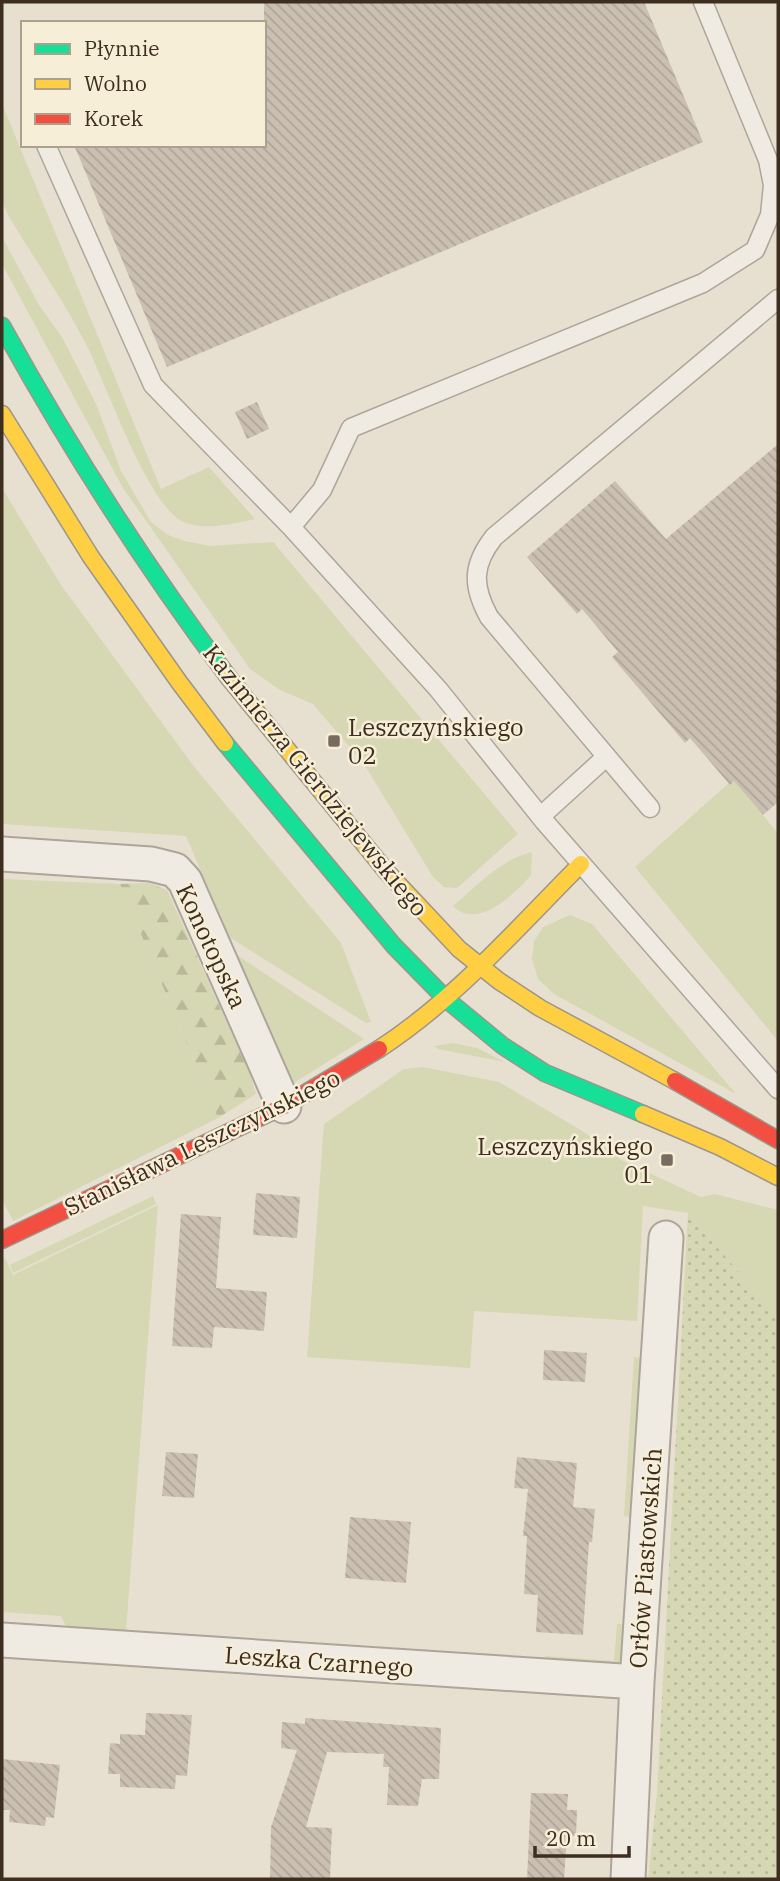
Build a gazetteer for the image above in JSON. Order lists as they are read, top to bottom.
{
  "streets": {
    "street": [
      "Kazimierza Gierdziejewskiego",
      "Konotopska",
      "Stanisława Leszczyńskiego",
      "Orłów Piastowskich",
      "Leszka Czarnego"
    ]
  },
  "crossings": [
    ["Kazimierza Gierdziejewskiego", "Stanisława Leszczyńskiego"],
    ["Konotopska", "Stanisława Leszczyńskiego"],
    ["Orłów Piastowskich", "Leszka Czarnego"]
  ],
  "places": {
    "transit": ["Leszczyńskiego 02", "Leszczyńskiego 01"]
  },
  "legend": ["Płynnie", "Wolno", "Korek"],
  "scale_bar": "20 m"
}
